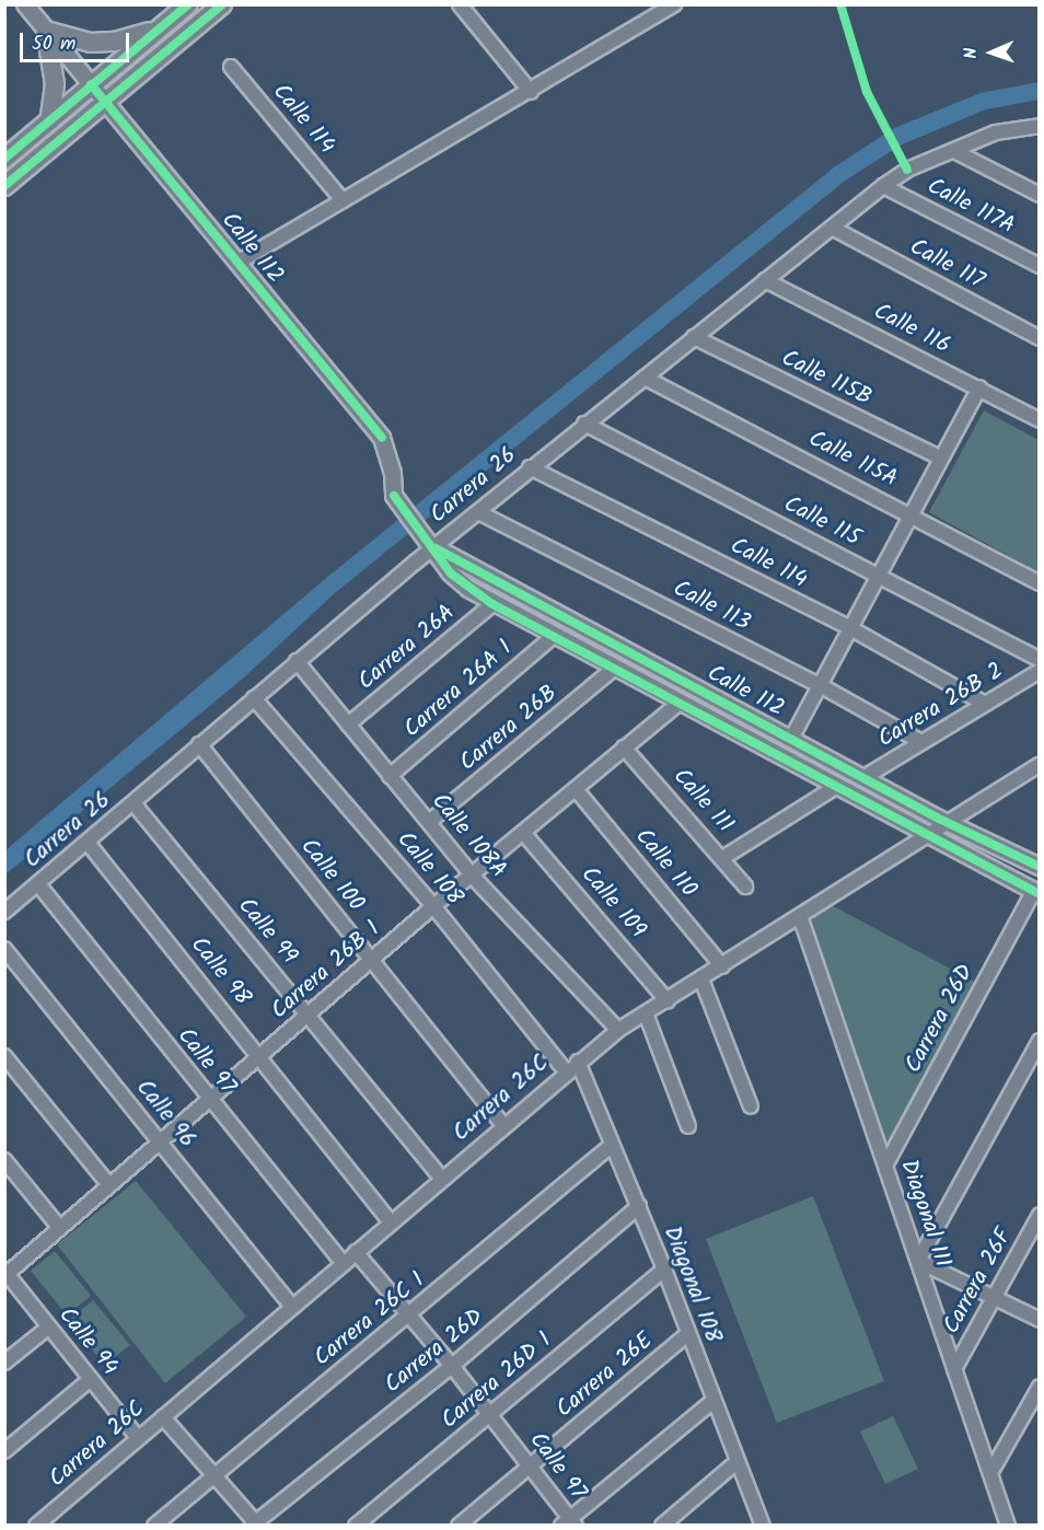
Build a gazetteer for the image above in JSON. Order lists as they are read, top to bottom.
{
  "streets": {
    "street": [
      "Calle 114",
      "Calle 117A",
      "Calle 112",
      "Calle 117",
      "Calle 116",
      "Calle 115B",
      "Calle 115A",
      "Carrera 26",
      "Calle 115",
      "Calle 113",
      "Carrera 26A",
      "Carrera 26A 1",
      "Carrera 26B 2",
      "Carrera 26B",
      "Calle 111",
      "Calle 108A",
      "Calle 110",
      "Calle 108",
      "Calle 100",
      "Calle 109",
      "Calle 99",
      "Carrera 26B 1",
      "Calle 98",
      "Carrera 26D",
      "Calle 97",
      "Carrera 26C",
      "Calle 96",
      "Diagonal 111",
      "Carrera 26F",
      "Diagonal 108",
      "Carrera 26C 1",
      "Calle 94",
      "Carrera 26E",
      "Carrera 26D 1"
    ]
  },
  "crossings": [
    ["Calle 114", "Carrera 26"],
    ["Calle 114", "Carrera 26B 2"],
    ["Calle 117A", "Carrera 26"],
    ["Calle 112", "Carrera 26"],
    ["Calle 112", "Carrera 26A"],
    ["Calle 112", "Carrera 26A 1"],
    ["Calle 112", "Carrera 26B 2"],
    ["Calle 112", "Carrera 26B"],
    ["Calle 112", "Carrera 26B 1"],
    ["Calle 112", "Carrera 26D"],
    ["Calle 112", "Carrera 26C"],
    ["Calle 117", "Carrera 26"],
    ["Calle 116", "Carrera 26"],
    ["Calle 115B", "Carrera 26"],
    ["Calle 115A", "Carrera 26"],
    ["Carrera 26", "Calle 115"],
    ["Carrera 26", "Calle 113"],
    ["Carrera 26", "Calle 108A"],
    ["Carrera 26", "Calle 108"],
    ["Carrera 26", "Calle 100"],
    ["Carrera 26", "Calle 99"],
    ["Carrera 26", "Calle 98"],
    ["Carrera 26", "Calle 97"],
    ["Calle 113", "Carrera 26B 2"],
    ["Carrera 26A", "Calle 108A"],
    ["Carrera 26A 1", "Calle 108A"],
    ["Carrera 26B", "Calle 108A"],
    ["Calle 111", "Carrera 26B 1"],
    ["Calle 108A", "Carrera 26B 1"],
    ["Calle 108A", "Carrera 26C"],
    ["Calle 110", "Carrera 26B 1"],
    ["Calle 110", "Carrera 26C"],
    ["Calle 108", "Carrera 26B 1"],
    ["Calle 108", "Carrera 26C"],
    ["Calle 100", "Carrera 26B 1"],
    ["Calle 100", "Carrera 26C"],
    ["Calle 109", "Carrera 26B 1"],
    ["Calle 109", "Carrera 26C"],
    ["Calle 99", "Carrera 26B 1"],
    ["Calle 99", "Carrera 26C"],
    ["Carrera 26B 1", "Calle 98"],
    ["Carrera 26B 1", "Calle 97"],
    ["Carrera 26B 1", "Calle 96"],
    ["Carrera 26B 1", "Calle 94"],
    ["Calle 98", "Carrera 26C"],
    ["Carrera 26D", "Calle 97"],
    ["Carrera 26D", "Diagonal 111"],
    ["Carrera 26D", "Diagonal 108"],
    ["Calle 97", "Carrera 26C"],
    ["Calle 97", "Carrera 26C 1"],
    ["Calle 97", "Carrera 26E"],
    ["Calle 97", "Carrera 26D 1"],
    ["Carrera 26C", "Calle 96"],
    ["Carrera 26C", "Diagonal 111"],
    ["Carrera 26C", "Diagonal 108"],
    ["Carrera 26C", "Calle 94"],
    ["Diagonal 111", "Carrera 26F"],
    ["Diagonal 108", "Carrera 26C 1"],
    ["Diagonal 108", "Carrera 26E"],
    ["Diagonal 108", "Carrera 26D 1"]
  ],
  "scale_bar": "50 m",
  "north": "left"
}
